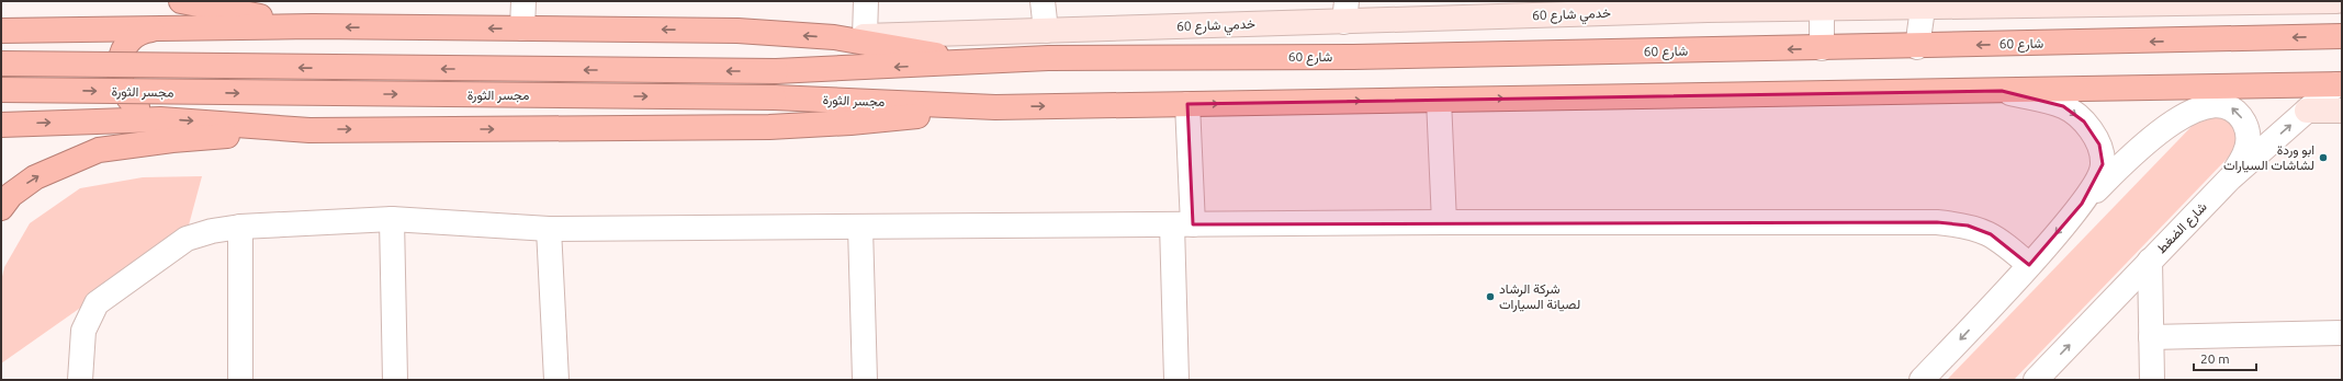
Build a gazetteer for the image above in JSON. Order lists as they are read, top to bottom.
{
  "streets": {
    "highway": ["شارع 60", "مجسر الثورة"],
    "main road": ["خدمي شارع 60"],
    "street": ["شارع الضغط"]
  },
  "crossings": [
    ["شارع 60", "مجسر الثورة"]
  ],
  "places": ["ابو وردة لشاشات السيارات", "شركة الرشاد لصيانة السيارات"],
  "scale_bar": "20 m"
}
